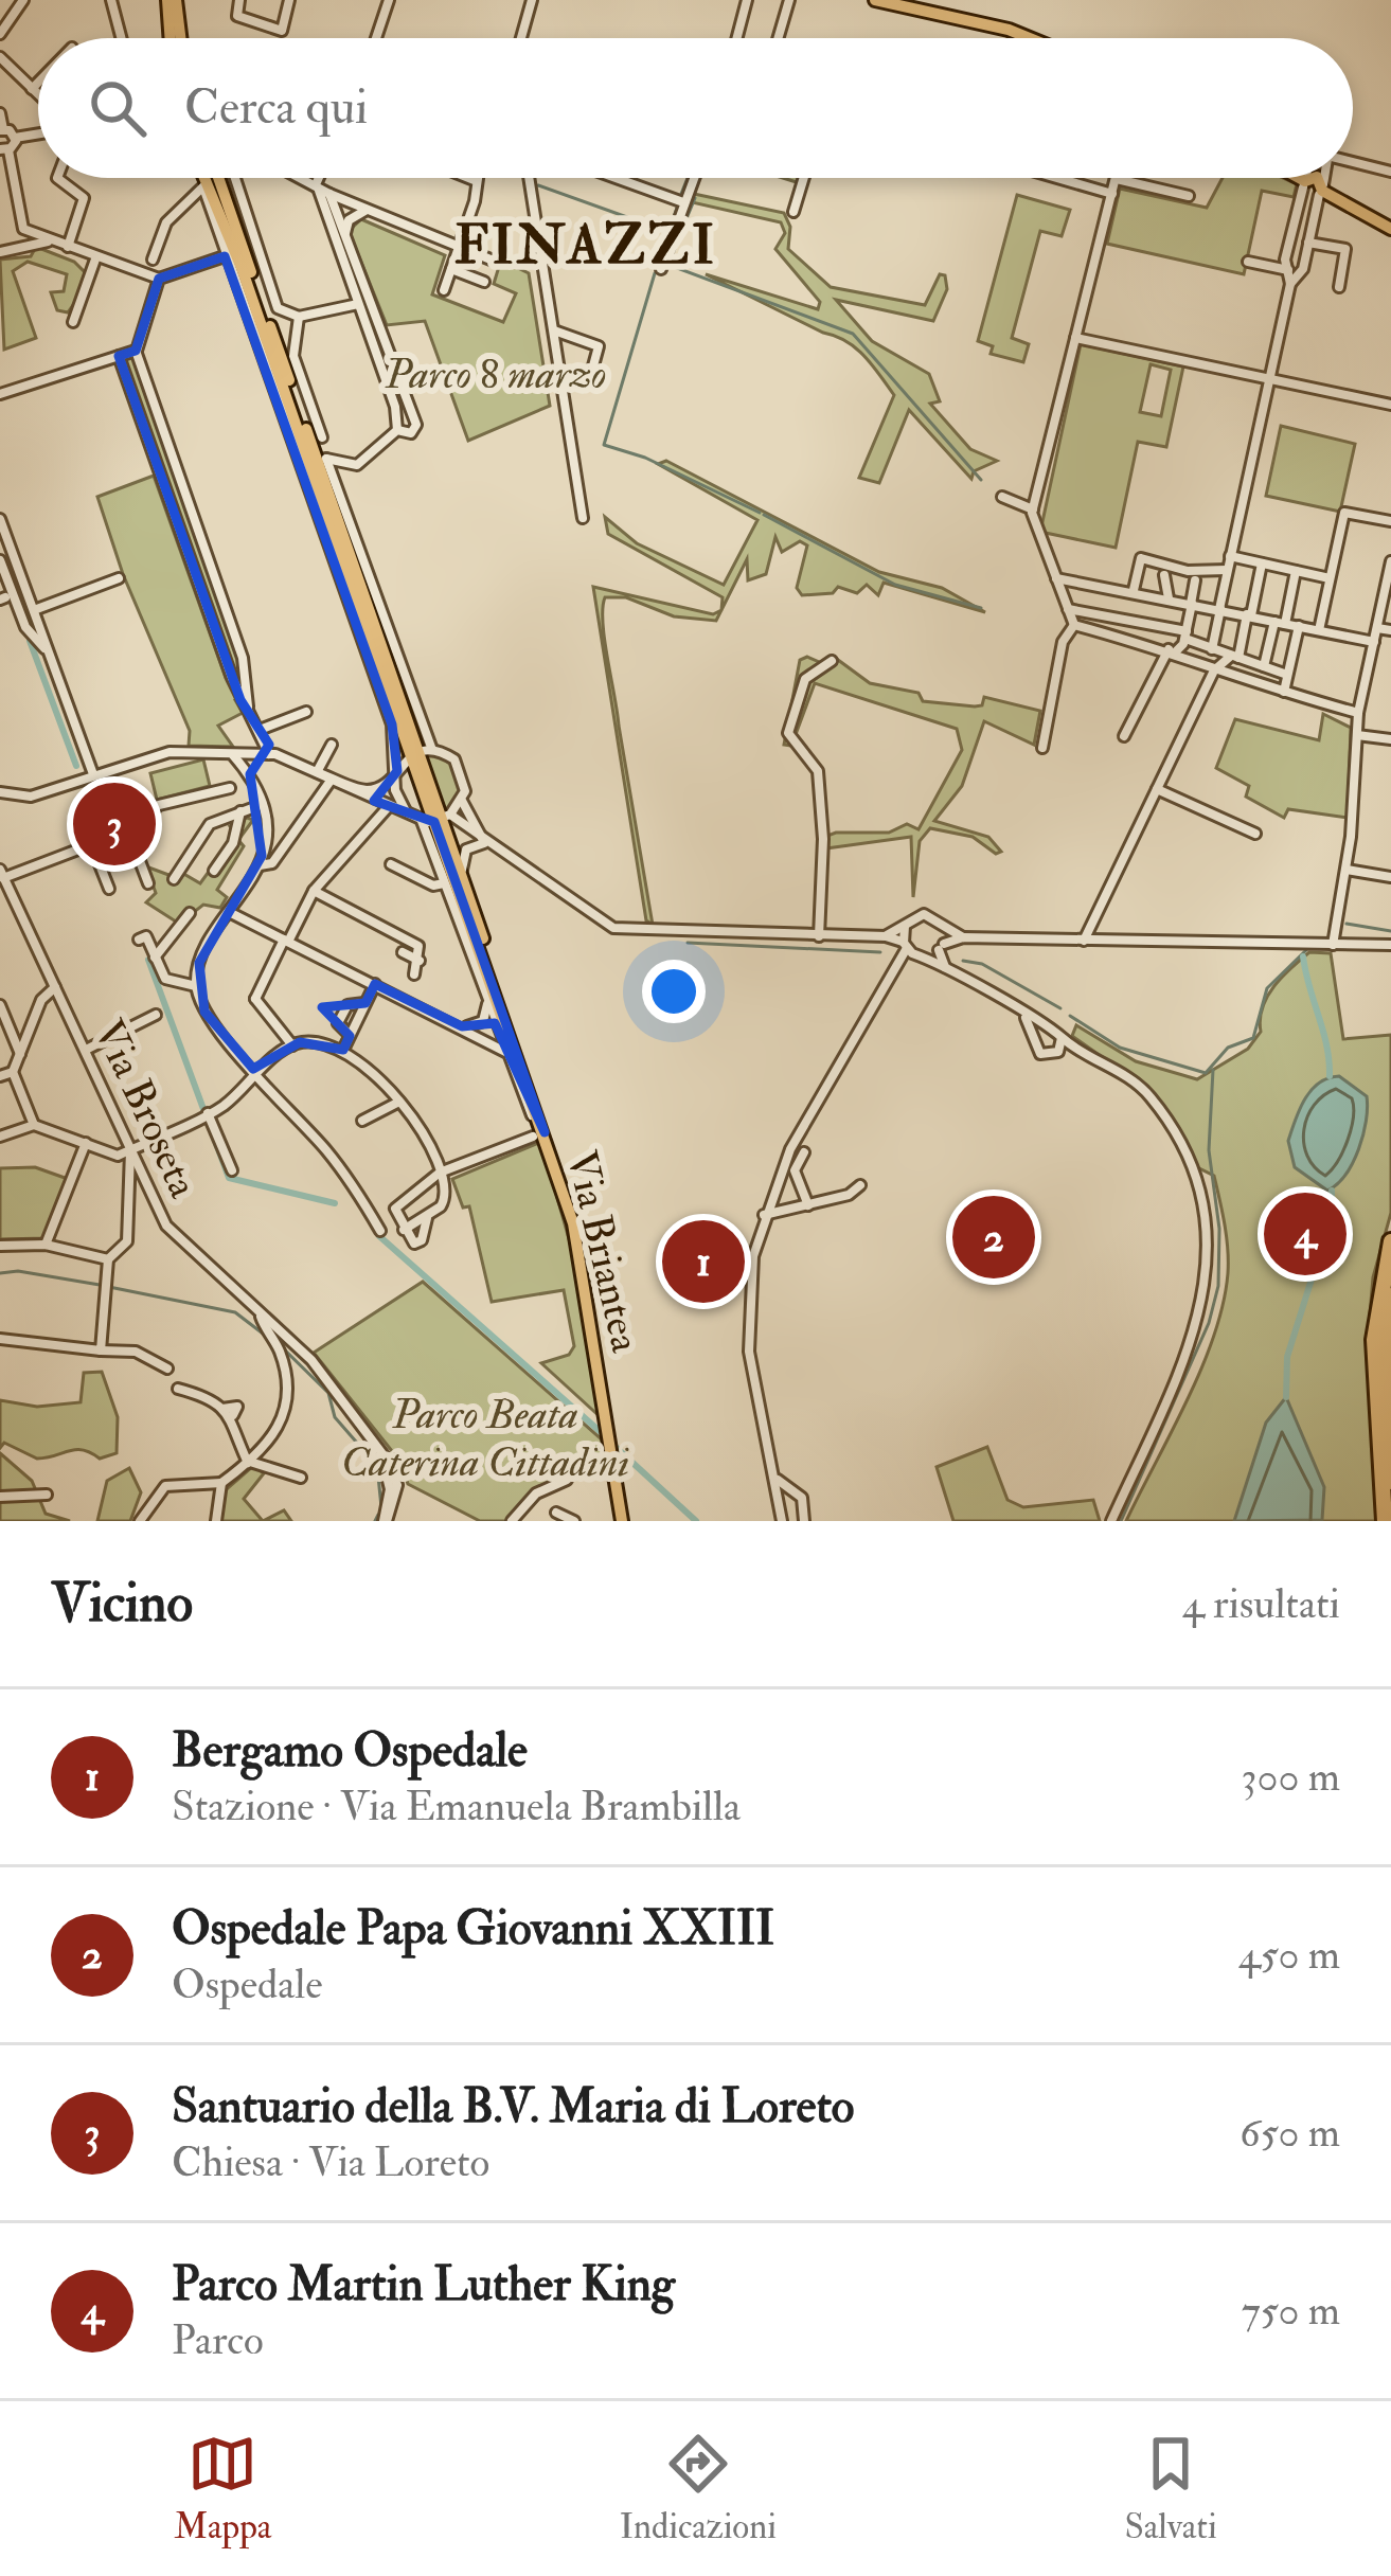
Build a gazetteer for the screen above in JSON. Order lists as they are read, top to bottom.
{
  "streets": {
    "main road": ["Via Briantea"],
    "street": ["Via Broseta"]
  },
  "districts": ["FINAZZI"],
  "parks": ["Parco 8 marzo", "Parco Beata Caterina Cittadini"],
  "page": {
    "search": "Cerca qui",
    "pins": [
      "3",
      "4",
      "2",
      "1"
    ],
    "heading": ["Vicino", "4 risultati"],
    "list": [
      {
        "mark": "1",
        "name": "Bergamo Ospedale",
        "note": "Stazione · Via Emanuela Brambilla",
        "value": "300 m"
      },
      {
        "mark": "2",
        "name": "Ospedale Papa Giovanni XXIII",
        "note": "Ospedale",
        "value": "450 m"
      },
      {
        "mark": "3",
        "name": "Santuario della B.V. Maria di Loreto",
        "note": "Chiesa · Via Loreto",
        "value": "650 m"
      },
      {
        "mark": "4",
        "name": "Parco Martin Luther King",
        "note": "Parco",
        "value": "750 m"
      }
    ],
    "nav": ["Mappa", "Indicazioni", "Salvati"]
  }
}
